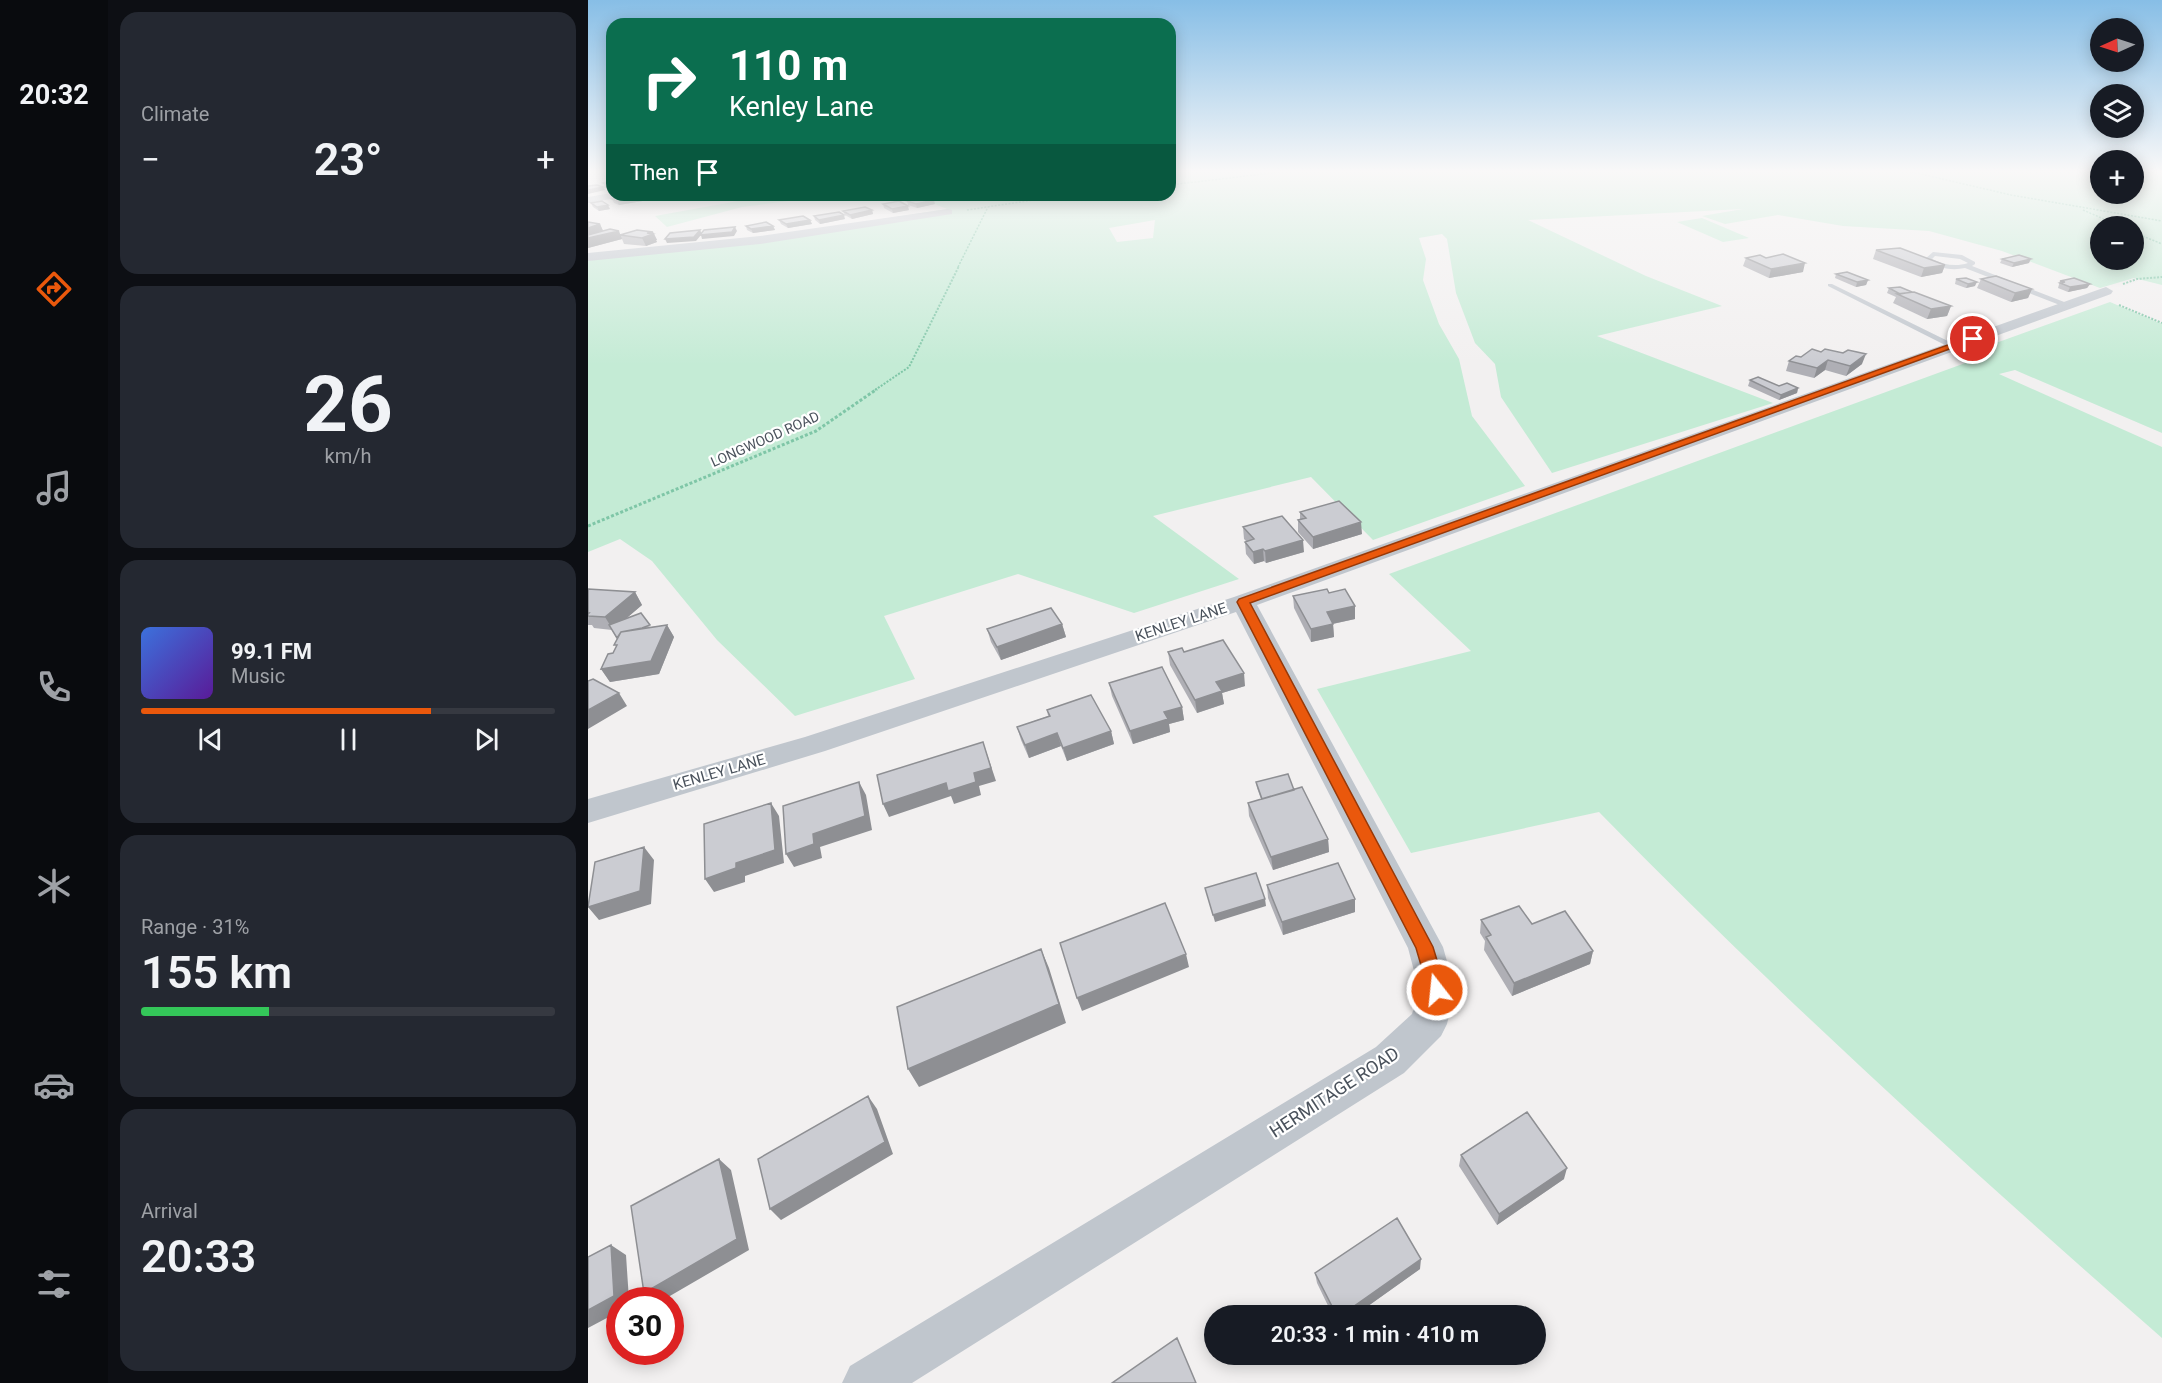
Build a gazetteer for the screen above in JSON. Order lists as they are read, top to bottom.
{
  "streets": {
    "street": ["KENLEY LANE", "HERMITAGE ROAD"],
    "path": ["LONGWOOD ROAD"]
  },
  "crossings": [
    ["KENLEY LANE", "HERMITAGE ROAD"]
  ],
  "north": "left",
  "page": {
    "tabs": "20:32",
    "tile": [
      "Climate",
      ["26", "km/h"],
      ["Range · 31%", "155 km"],
      ["Arrival", "20:33"]
    ],
    "map_buttons": ["+", "−"],
    "turn": ["110 m", "Kenley Lane"],
    "heat": ["−", "23°", "+"],
    "then": "Then",
    "song": ["99.1 FM", "Music"],
    "limit": "30",
    "trip": "20:33 · 1 min · 410 m"
  }
}
